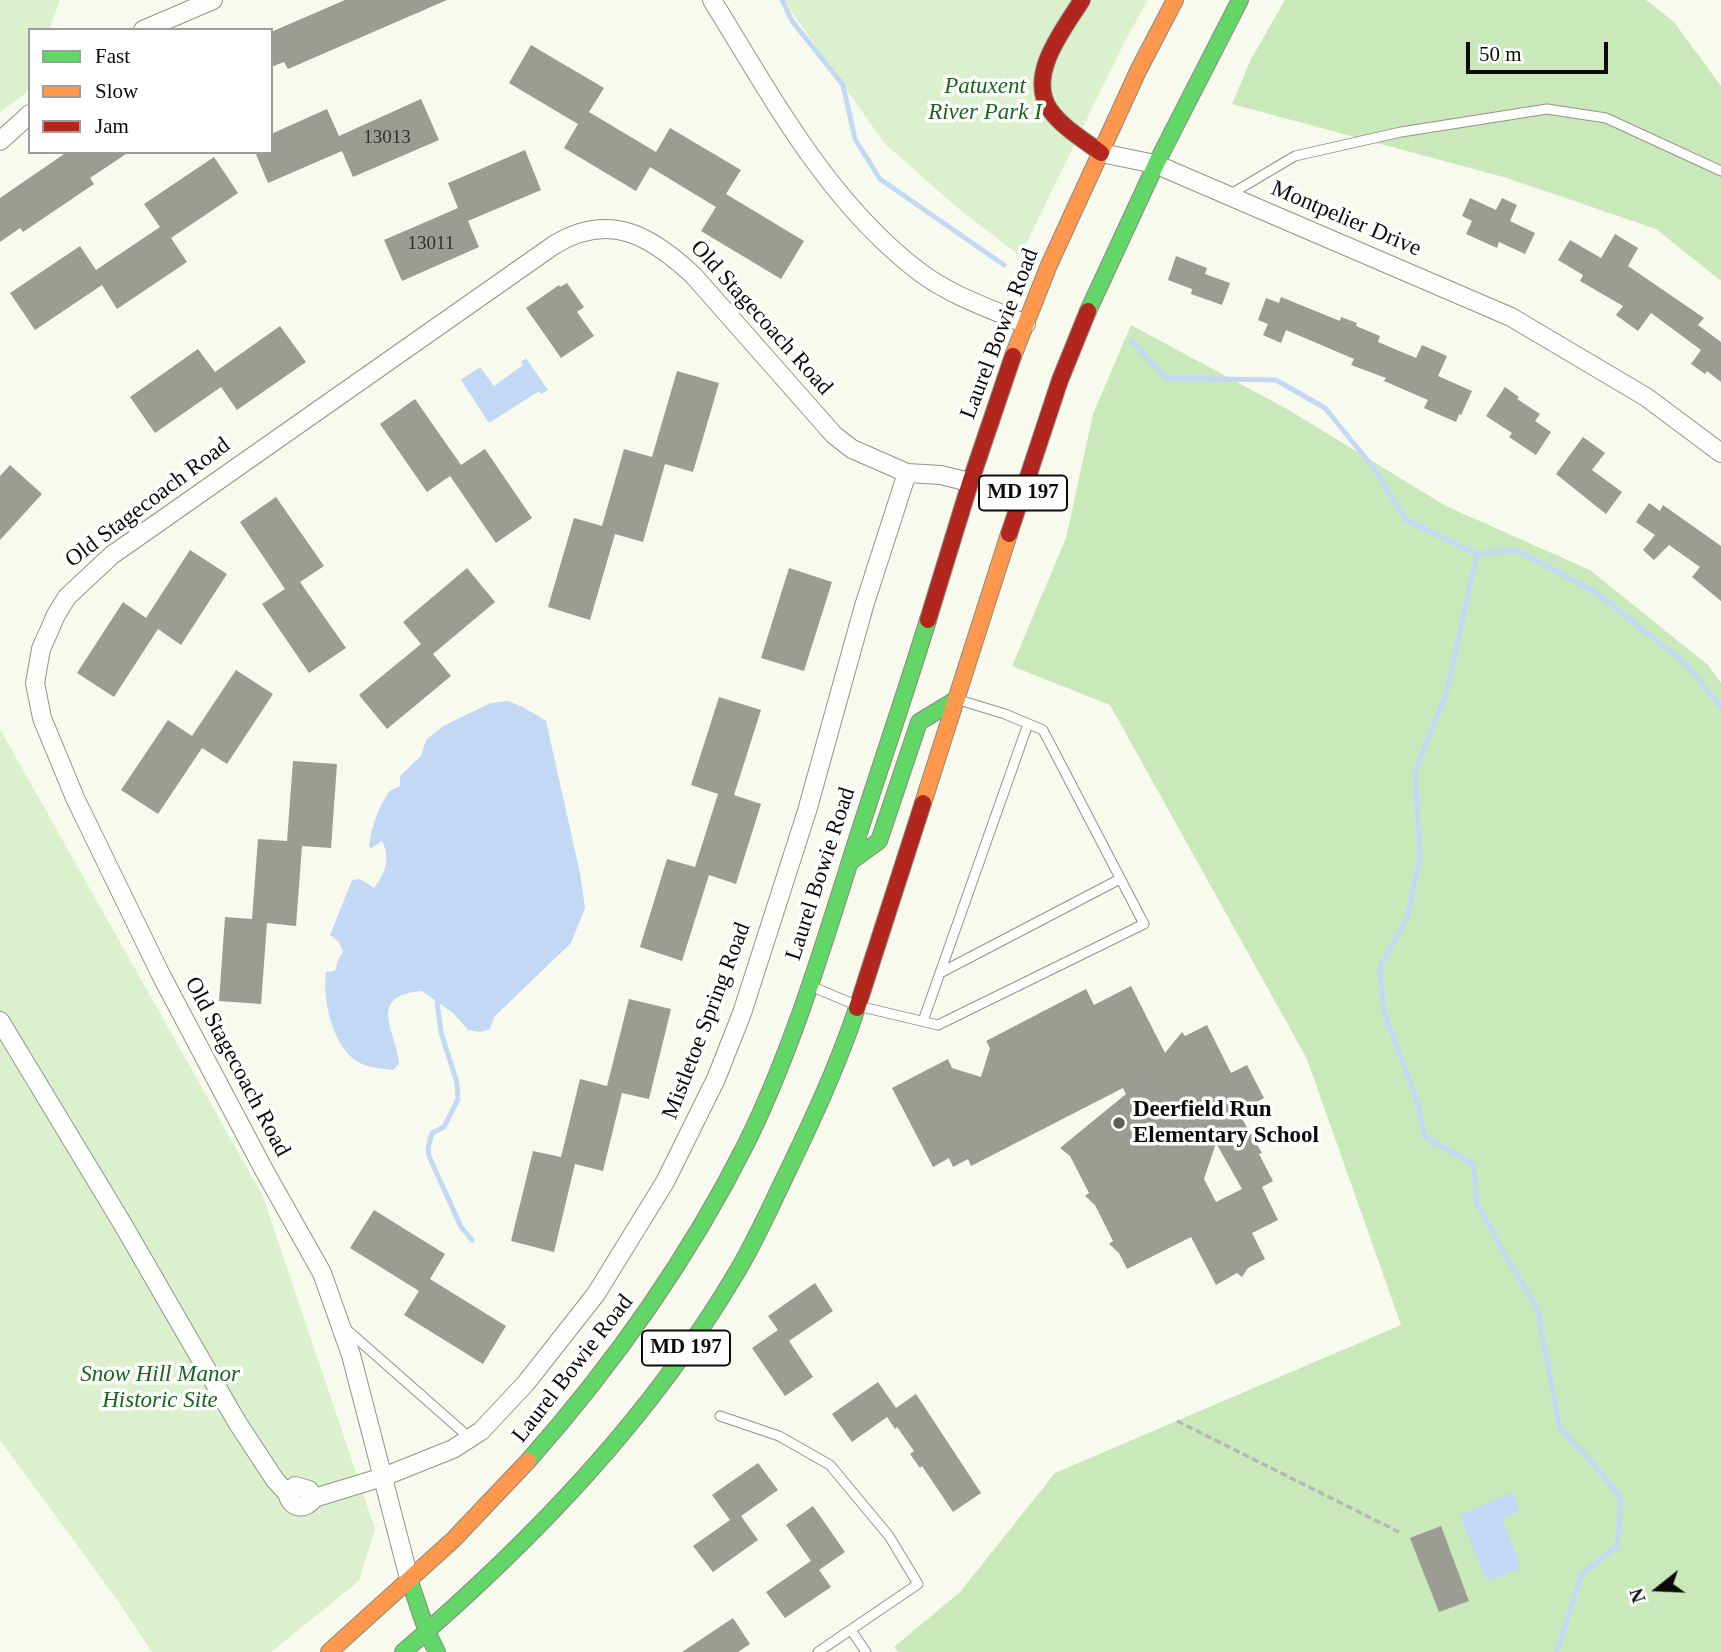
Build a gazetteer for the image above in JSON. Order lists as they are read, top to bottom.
{
  "streets": {
    "main road": [
      "Montpelier Drive",
      "Old Stagecoach Road",
      "Laurel Bowie Road",
      "MD 197"
    ],
    "street": ["Mistletoe Spring Road"]
  },
  "crossings": [
    ["Montpelier Drive", "Laurel Bowie Road"],
    ["Montpelier Drive", "MD 197"],
    ["Old Stagecoach Road", "Laurel Bowie Road"],
    ["Old Stagecoach Road", "MD 197"],
    ["Old Stagecoach Road", "Mistletoe Spring Road"]
  ],
  "parks": ["Patuxent River Park I", "Snow Hill Manor Historic Site"],
  "places": ["Deerfield Run Elementary School"],
  "house_numbers": ["13013", "13011"],
  "legend": ["Fast", "Slow", "Jam"],
  "scale_bar": "50 m",
  "north": "left"
}
